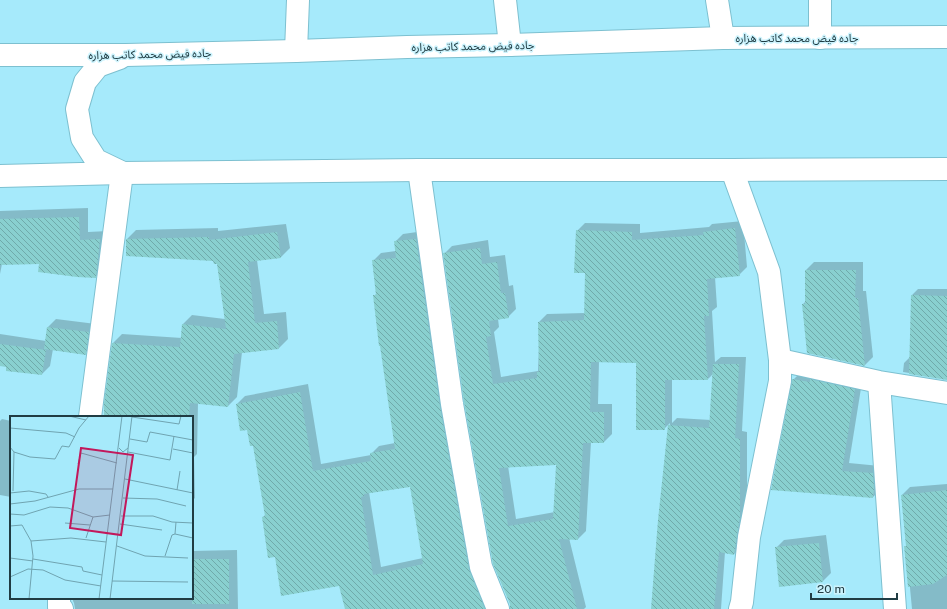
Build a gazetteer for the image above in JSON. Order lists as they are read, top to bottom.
{
  "streets": {
    "main road": ["جاده فیض محمد کاتب هزاره"]
  },
  "scale_bar": "20 m"
}
